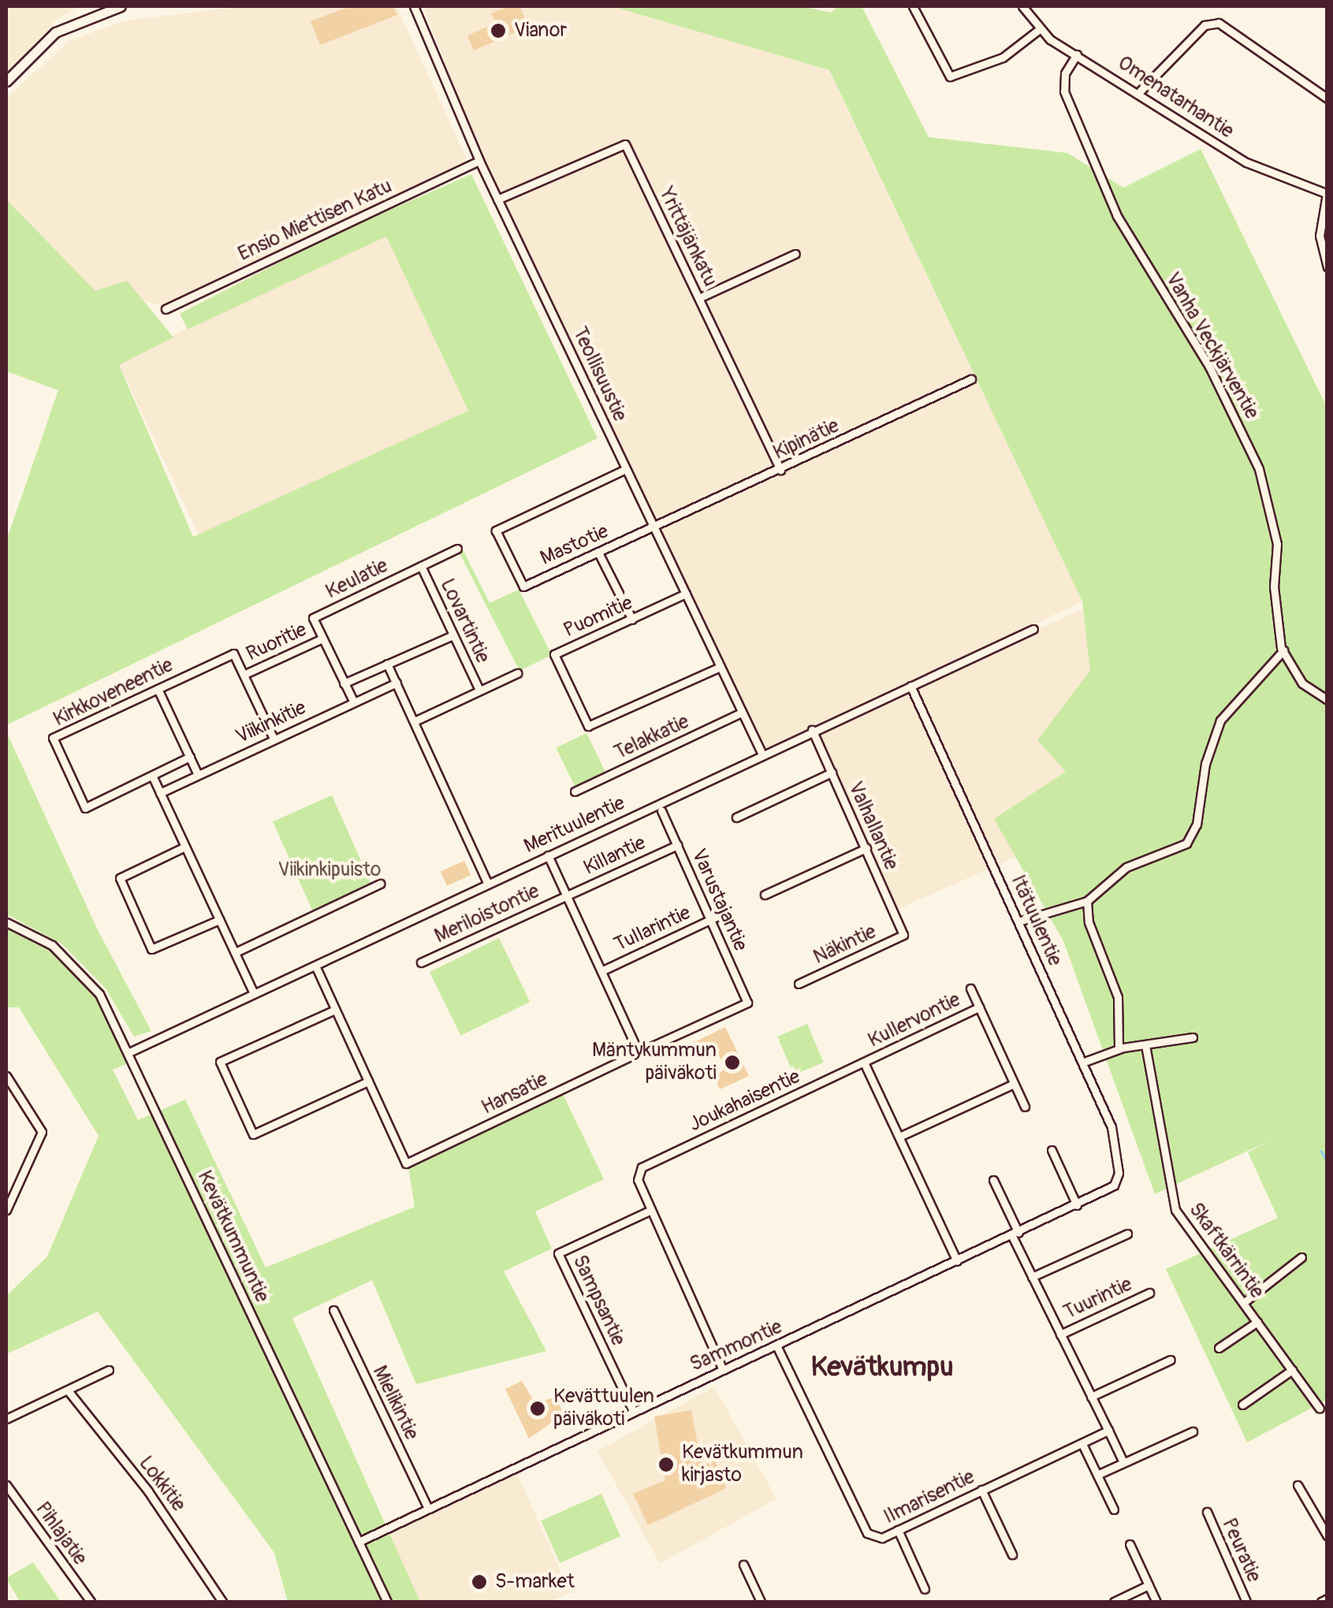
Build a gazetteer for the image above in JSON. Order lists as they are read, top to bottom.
{
  "streets": {
    "street": [
      "Omenatarhantie",
      "Ensio Miettisen Katu",
      "Yrittäjänkatu",
      "Vanha Veckjärventie",
      "Teollisuustie",
      "Kipinätie",
      "Mastotie",
      "Keulatie",
      "Puomitie",
      "Lovartintie",
      "Ruoritie",
      "Kirkkoveneentie",
      "Viikinkitie",
      "Telakkatie",
      "Merituulentie",
      "Valhallantie",
      "Killantie",
      "Varustajantie",
      "Meriloistontie",
      "Itätuulentie",
      "Tullarintie",
      "Näkintie",
      "Kullervontie",
      "Hansatie",
      "Joukahaisentie",
      "Kevätkummuntie",
      "Skaftkärrintie",
      "Tuurintie",
      "Sampsantie",
      "Sammontie",
      "Mielikintie",
      "Lokkitie",
      "Ilmarisentie",
      "Pihlajatie",
      "Peuratie"
    ]
  },
  "crossings": [
    ["Omenatarhantie", "Vanha Veckjärventie"],
    ["Ensio Miettisen Katu", "Teollisuustie"],
    ["Yrittäjänkatu", "Teollisuustie"],
    ["Yrittäjänkatu", "Kipinätie"],
    ["Teollisuustie", "Kipinätie"],
    ["Teollisuustie", "Mastotie"],
    ["Teollisuustie", "Puomitie"],
    ["Teollisuustie", "Telakkatie"],
    ["Teollisuustie", "Merituulentie"],
    ["Kipinätie", "Mastotie"],
    ["Keulatie", "Lovartintie"],
    ["Keulatie", "Ruoritie"],
    ["Ruoritie", "Kirkkoveneentie"],
    ["Merituulentie", "Valhallantie"],
    ["Merituulentie", "Itätuulentie"],
    ["Merituulentie", "Hansatie"],
    ["Merituulentie", "Kevätkummuntie"],
    ["Valhallantie", "Näkintie"],
    ["Killantie", "Varustajantie"],
    ["Killantie", "Meriloistontie"],
    ["Varustajantie", "Tullarintie"],
    ["Varustajantie", "Hansatie"],
    ["Itätuulentie", "Sammontie"],
    ["Kullervontie", "Joukahaisentie"],
    ["Joukahaisentie", "Sampsantie"],
    ["Joukahaisentie", "Sammontie"],
    ["Kevätkummuntie", "Sammontie"],
    ["Sampsantie", "Sammontie"],
    ["Sammontie", "Mielikintie"],
    ["Sammontie", "Ilmarisentie"]
  ],
  "districts": ["Kevätkumpu"],
  "parks": ["Viikinkipuisto"],
  "places": [
    "Vianor",
    "Mäntykummun päiväkoti",
    "Kevättuulen päiväkoti",
    "Kevätkummun kirjasto",
    "S-market"
  ]
}
